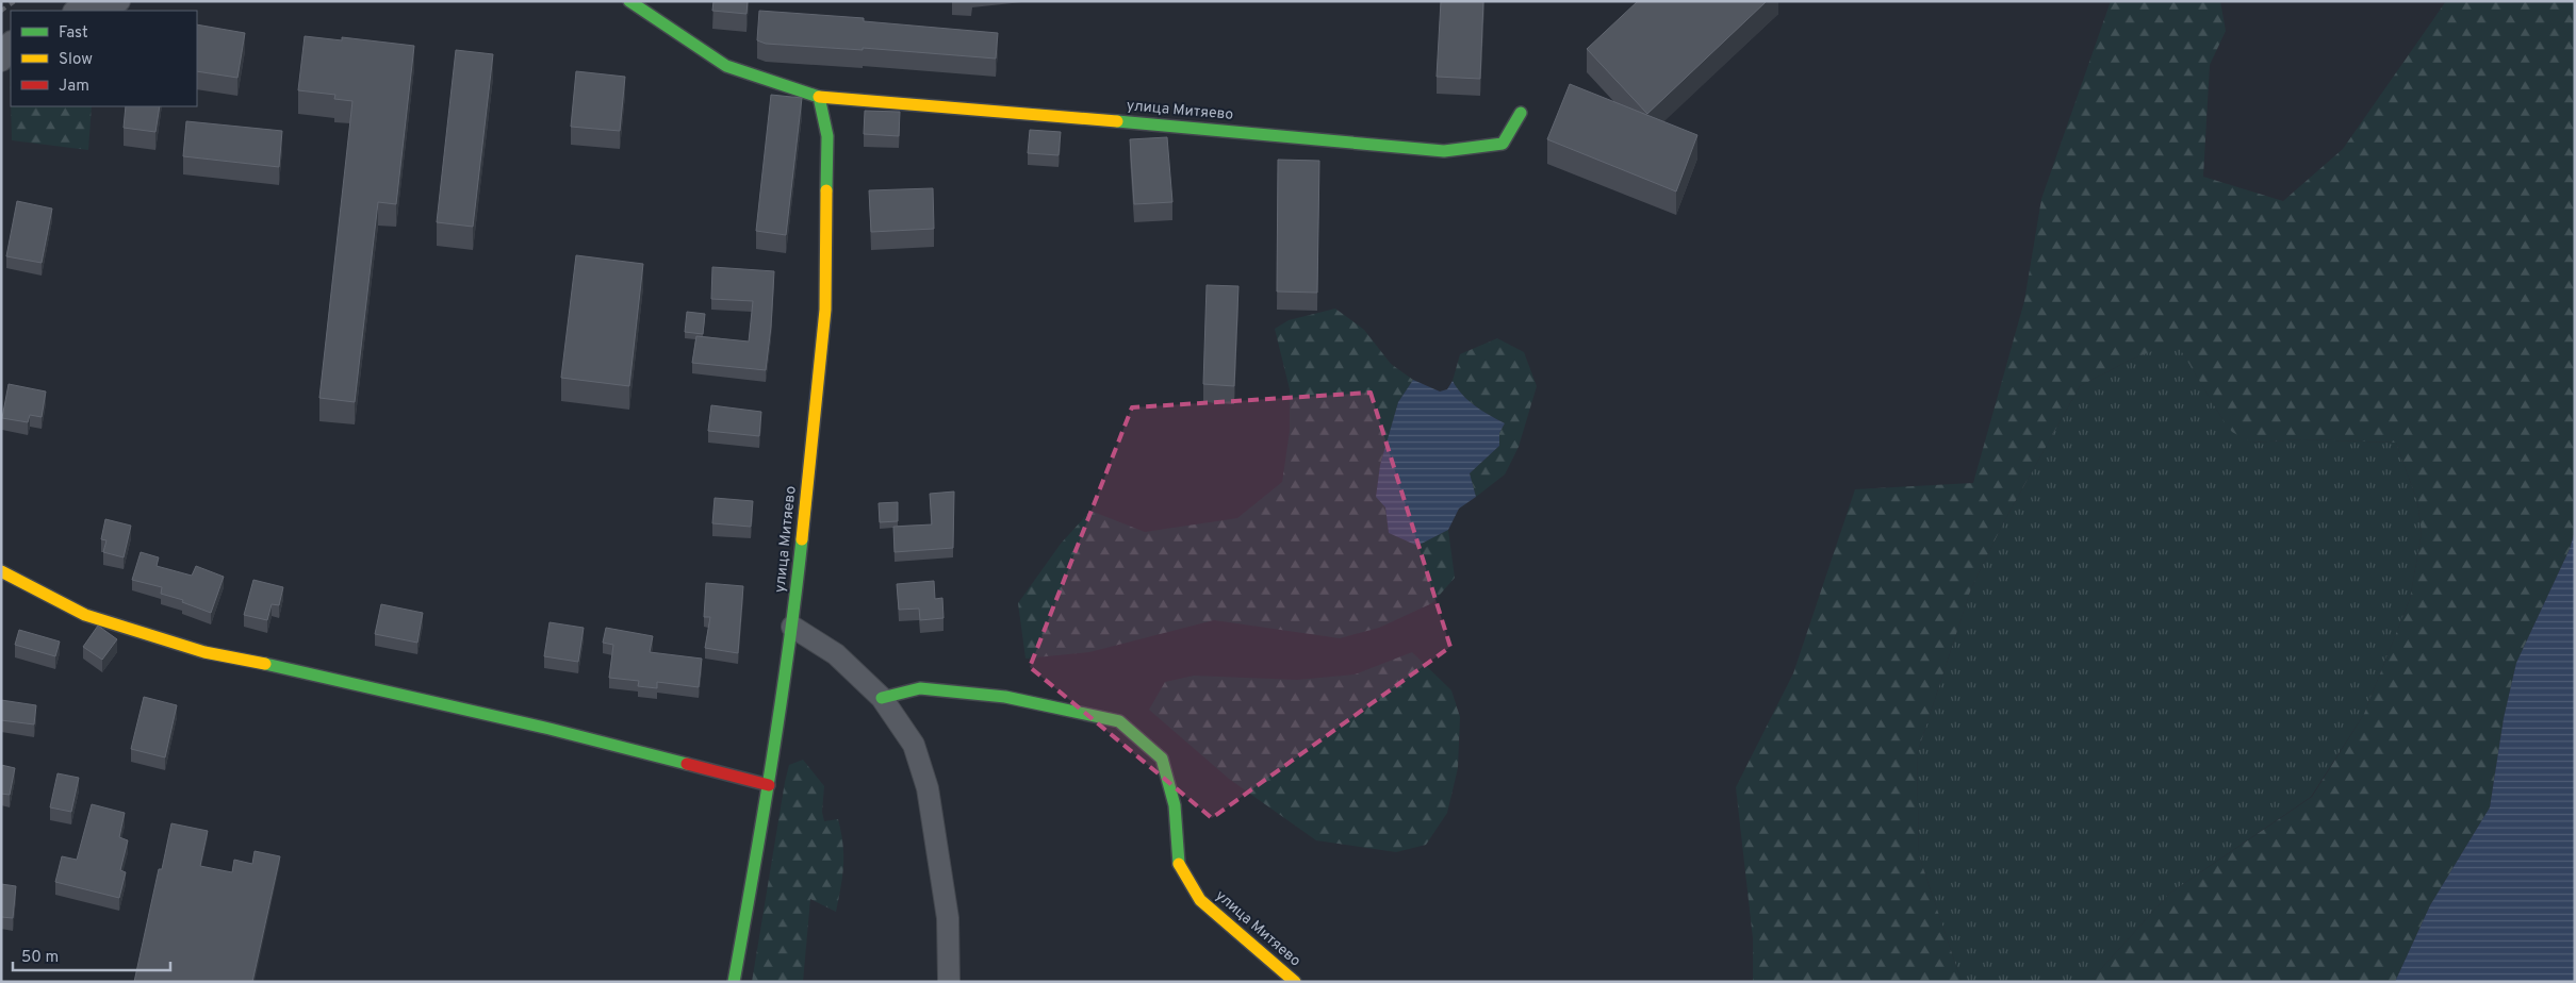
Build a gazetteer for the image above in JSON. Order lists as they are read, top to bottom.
{
  "streets": {
    "street": ["улица Митяево"]
  },
  "legend": ["Fast", "Slow", "Jam"],
  "scale_bar": "50 m"
}
